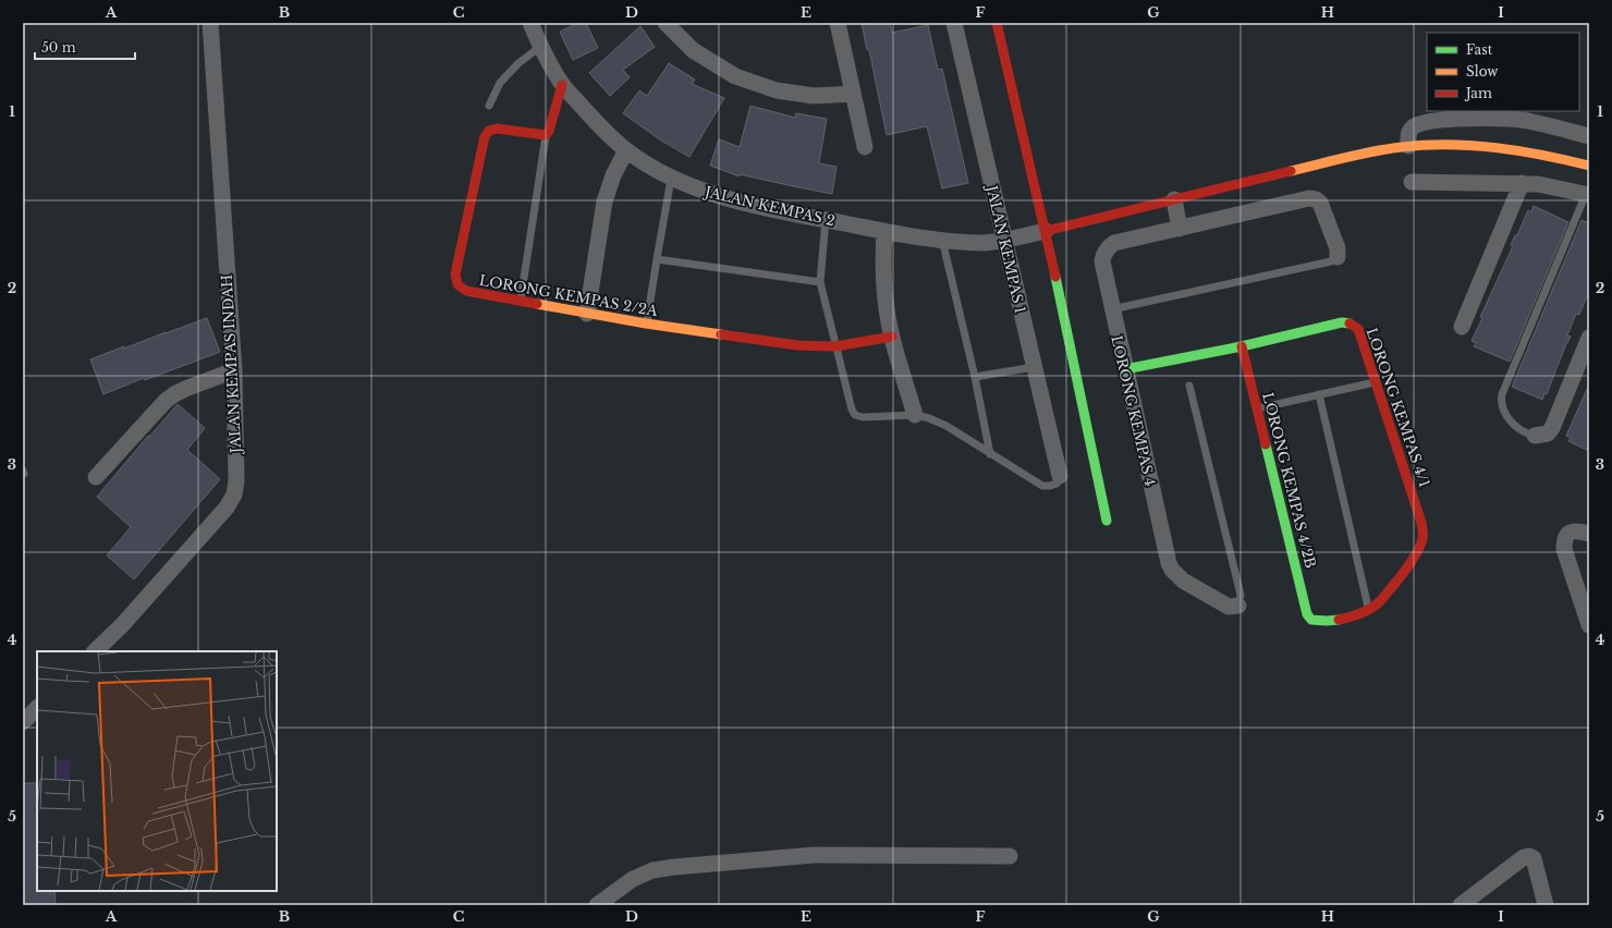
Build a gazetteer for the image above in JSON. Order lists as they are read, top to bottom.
{
  "streets": {
    "street": [
      "JALAN KEMPAS 2",
      "JALAN KEMPAS 1",
      "LORONG KEMPAS 2/2A",
      "JALAN KEMPAS INDAH",
      "LORONG KEMPAS 4/1",
      "LORONG KEMPAS 4",
      "LORONG KEMPAS 4/2B"
    ]
  },
  "crossings": [
    ["JALAN KEMPAS 2", "JALAN KEMPAS 1"],
    ["LORONG KEMPAS 4/1", "LORONG KEMPAS 4"],
    ["LORONG KEMPAS 4/1", "LORONG KEMPAS 4/2B"]
  ],
  "legend": ["Fast", "Slow", "Jam"],
  "scale_bar": "50 m",
  "grid": {
    "columns": [
      "A",
      "B",
      "C",
      "D",
      "E",
      "F",
      "G",
      "H",
      "I"
    ],
    "rows": [
      "1",
      "2",
      "3",
      "4",
      "5"
    ]
  }
}
